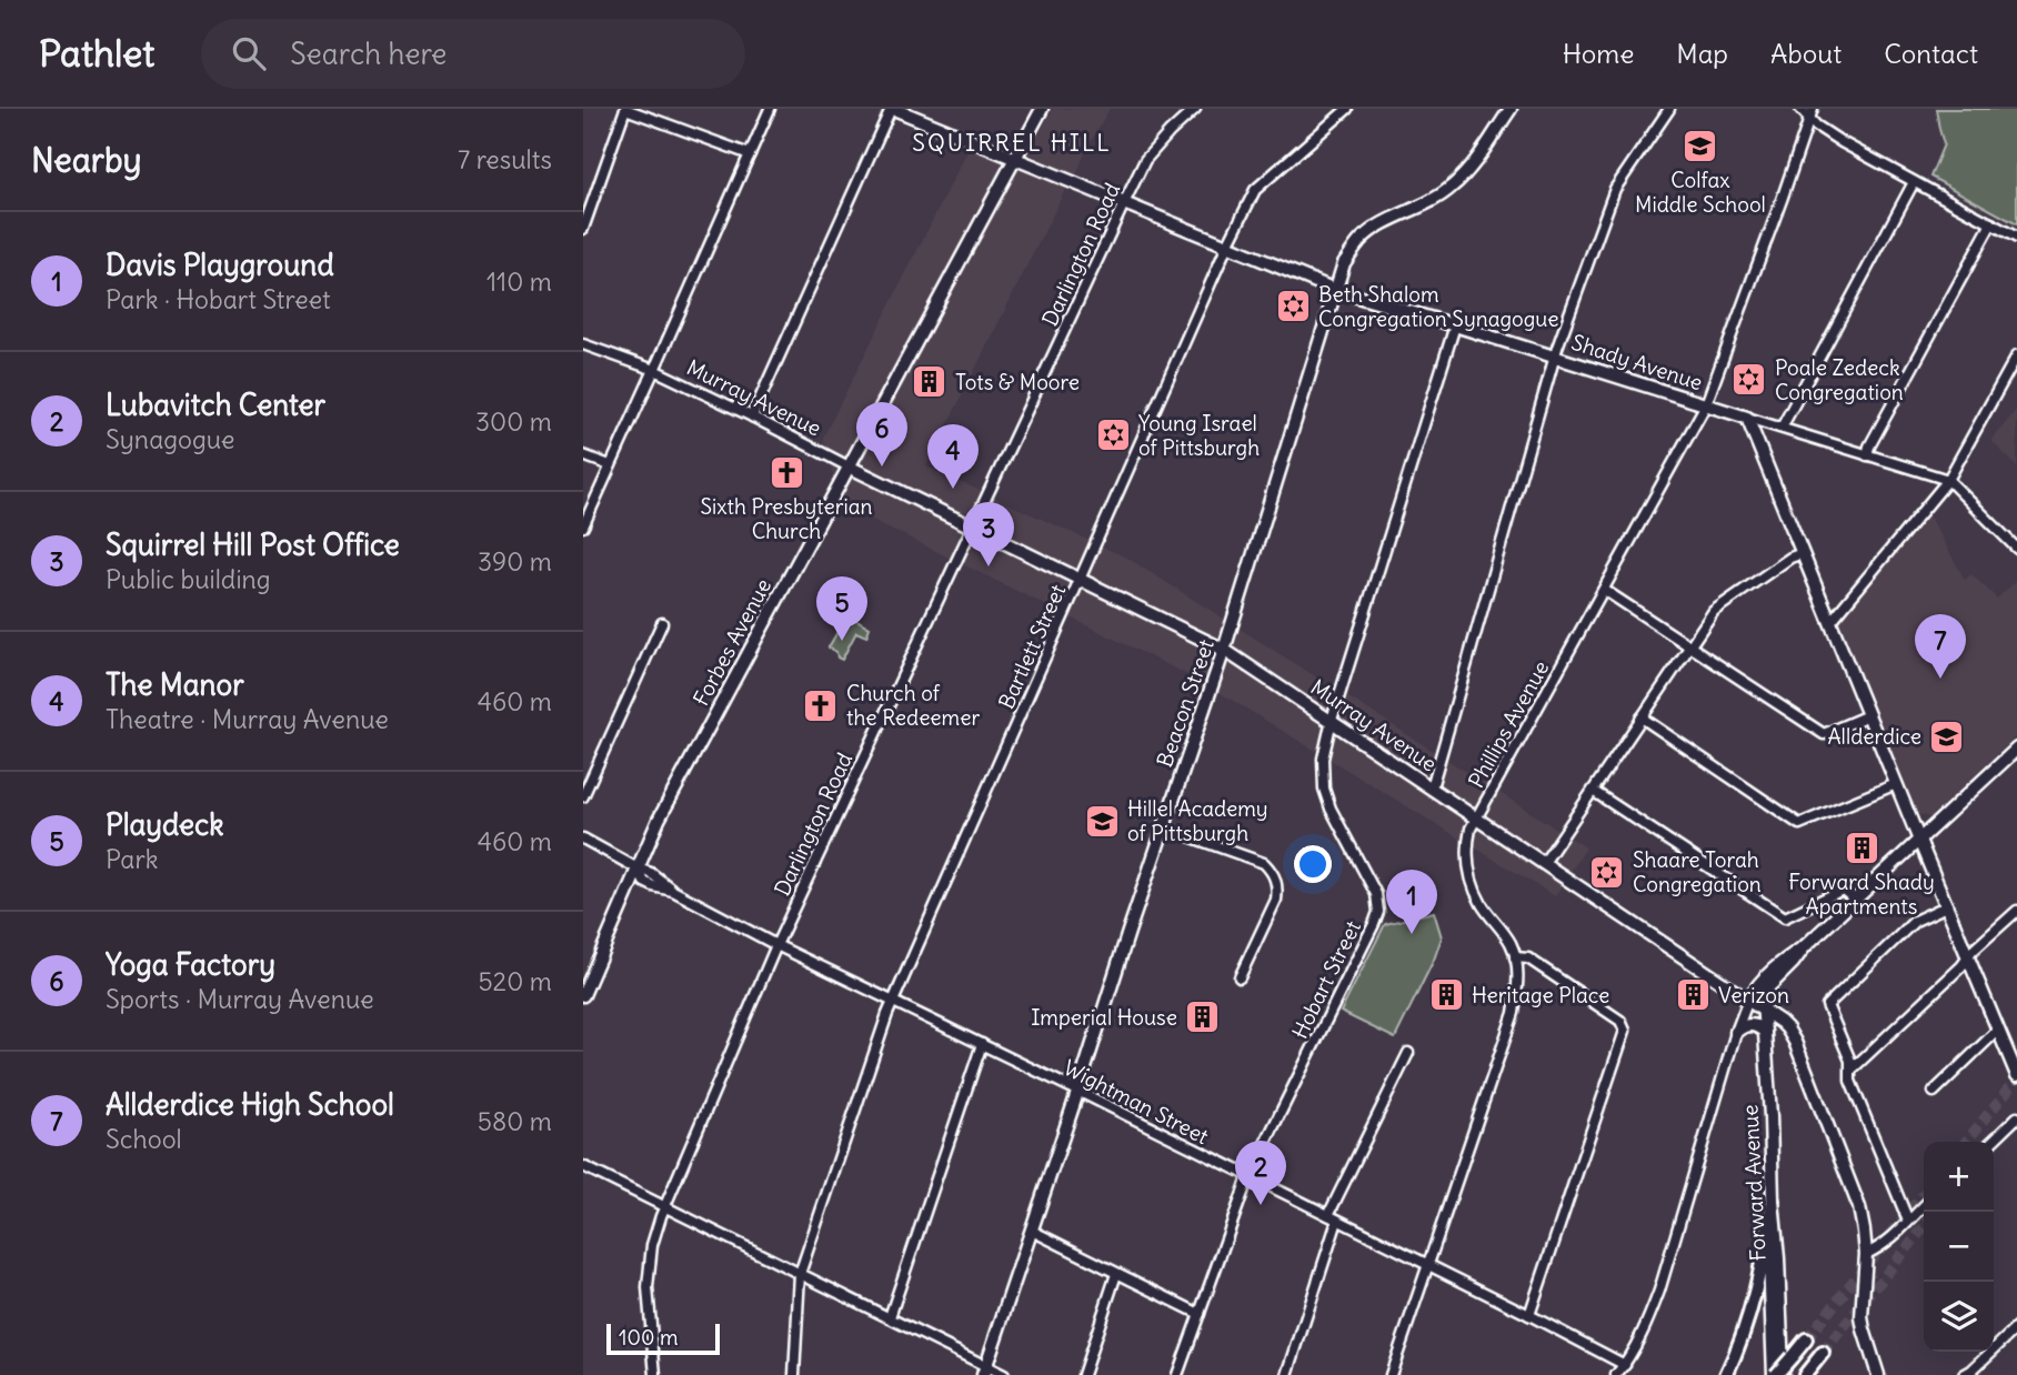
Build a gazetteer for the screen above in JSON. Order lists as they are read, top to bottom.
{
  "streets": {
    "main road": [
      "Shady Avenue",
      "Murray Avenue",
      "Forbes Avenue",
      "Beacon Street",
      "Forward Avenue"
    ],
    "street": [
      "Darlington Road",
      "Bartlett Street",
      "Phillips Avenue",
      "Hobart Street",
      "Wightman Street"
    ]
  },
  "crossings": [
    ["Darlington Road", "Shady Avenue"],
    ["Darlington Road", "Murray Avenue"],
    ["Darlington Road", "Wightman Street"],
    ["Shady Avenue", "Forbes Avenue"],
    ["Shady Avenue", "Bartlett Street"],
    ["Shady Avenue", "Beacon Street"],
    ["Shady Avenue", "Phillips Avenue"],
    ["Shady Avenue", "Hobart Street"],
    ["Murray Avenue", "Forbes Avenue"],
    ["Murray Avenue", "Bartlett Street"],
    ["Murray Avenue", "Beacon Street"],
    ["Murray Avenue", "Phillips Avenue"],
    ["Murray Avenue", "Hobart Street"],
    ["Murray Avenue", "Forward Avenue"],
    ["Forbes Avenue", "Wightman Street"],
    ["Bartlett Street", "Wightman Street"],
    ["Beacon Street", "Wightman Street"],
    ["Phillips Avenue", "Wightman Street"],
    ["Hobart Street", "Wightman Street"]
  ],
  "districts": ["SQUIRREL HILL"],
  "places": {
    "school or university": ["Colfax Middle School", "Allderdice", "Hillel Academy of Pittsburgh"],
    "synagogue": [
      "Beth Shalom Congregation Synagogue",
      "Poale Zedeck Congregation",
      "Young Israel of Pittsburgh",
      "Shaare Torah Congregation"
    ],
    "building": [
      "Tots & Moore",
      "Forward Shady Apartments",
      "Heritage Place",
      "Verizon",
      "Imperial House"
    ],
    "church": ["Sixth Presbyterian Church", "Church of the Redeemer"]
  },
  "scale_bar": "100 m",
  "page": {
    "header": "Pathlet",
    "search": "Search here",
    "nav": [
      "Home",
      "Map",
      "About",
      "Contact"
    ],
    "heading": ["Nearby", "7 results"],
    "list": [
      {
        "mark": "1",
        "name": "Davis Playground",
        "note": "Park · Hobart Street",
        "value": "110 m"
      },
      {
        "mark": "2",
        "name": "Lubavitch Center",
        "note": "Synagogue",
        "value": "300 m"
      },
      {
        "mark": "3",
        "name": "Squirrel Hill Post Office",
        "note": "Public building",
        "value": "390 m"
      },
      {
        "mark": "4",
        "name": "The Manor",
        "note": "Theatre · Murray Avenue",
        "value": "460 m"
      },
      {
        "mark": "5",
        "name": "Playdeck",
        "note": "Park",
        "value": "460 m"
      },
      {
        "mark": "6",
        "name": "Yoga Factory",
        "note": "Sports · Murray Avenue",
        "value": "520 m"
      },
      {
        "mark": "7",
        "name": "Allderdice High School",
        "note": "School",
        "value": "580 m"
      }
    ],
    "pins": [
      "6",
      "4",
      "3",
      "5",
      "7",
      "1",
      "2"
    ],
    "map_buttons": ["+", "−"],
    "scale": "100 m"
  }
}
